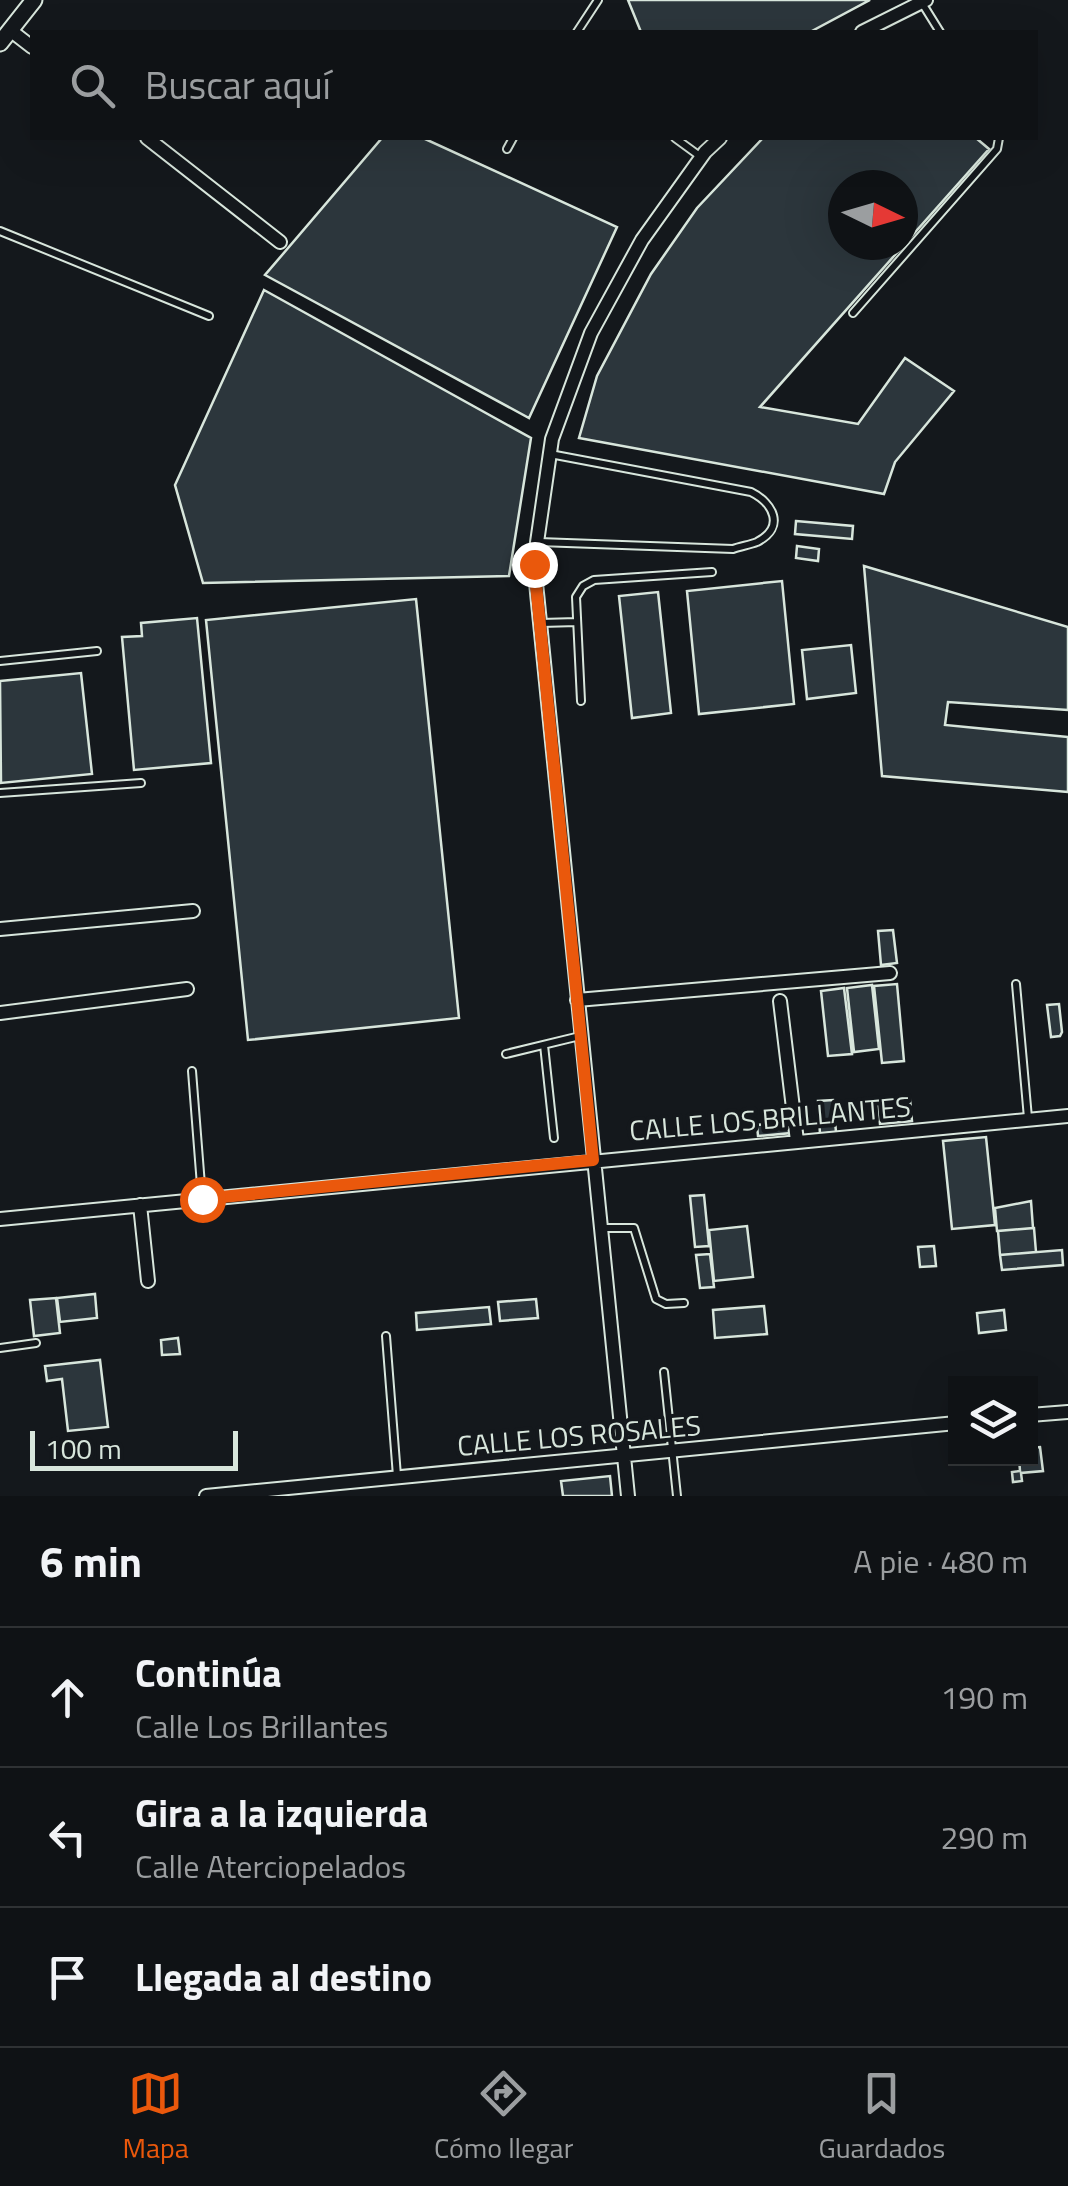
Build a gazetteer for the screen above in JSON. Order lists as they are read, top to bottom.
{
  "streets": {
    "street": ["CALLE LOS BRILLANTES", "CALLE LOS ROSALES"]
  },
  "scale_bar": "100 m",
  "north": "right",
  "page": {
    "search": "Buscar aquí",
    "scale": "100 m",
    "heading": ["6 min", "A pie · 480 m"],
    "list": [
      ["Continúa", "Calle Los Brillantes", "190 m"],
      ["Gira a la izquierda", "Calle Aterciopelados", "290 m"],
      "Llegada al destino"
    ],
    "nav": ["Mapa", "Cómo llegar", "Guardados"]
  }
}
